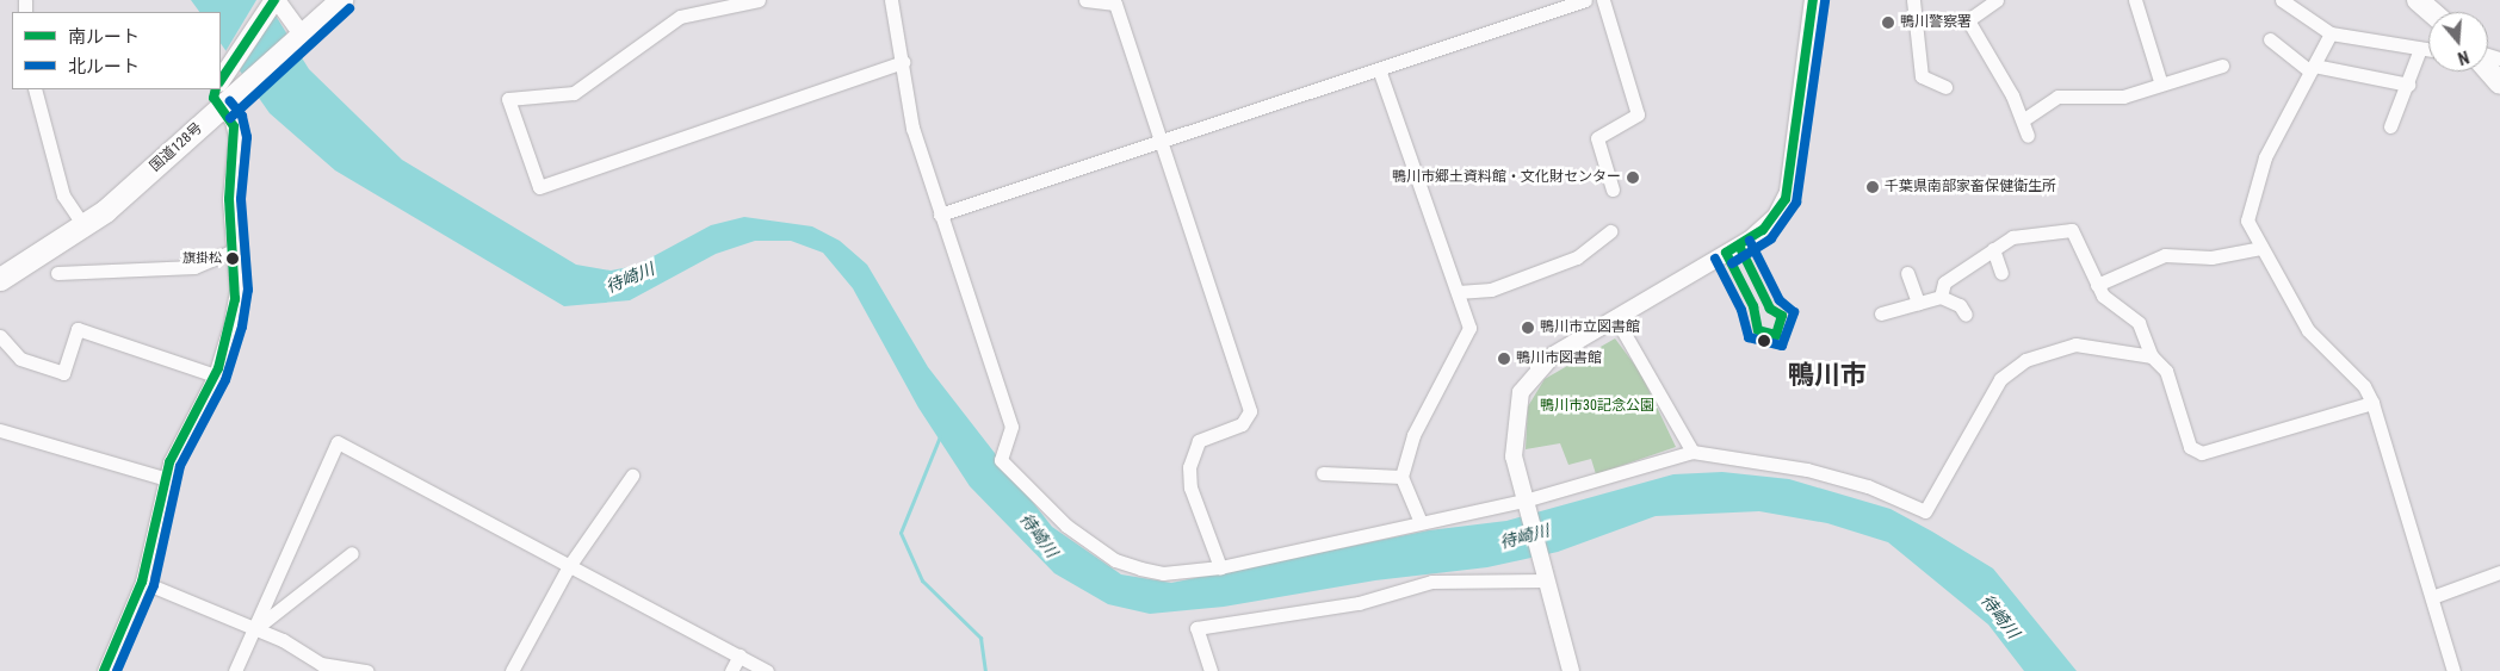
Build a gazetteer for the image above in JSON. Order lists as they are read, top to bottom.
{
  "streets": {
    "highway": ["国道128号"]
  },
  "districts": ["鴨川市"],
  "water": ["待崎川"],
  "parks": ["鴨川市30記念公園"],
  "places": [
    "鴨川警察署",
    "鴨川市郷土資料館・文化財センター",
    "千葉県南部家畜保健衛生所",
    "旗掛松",
    "鴨川市立図書館",
    "鴨川市図書館"
  ],
  "lines": ["transit line 南ルート", "transit line 北ルート"],
  "legend": ["南ルート", "北ルート"],
  "north": "bottom"
}
